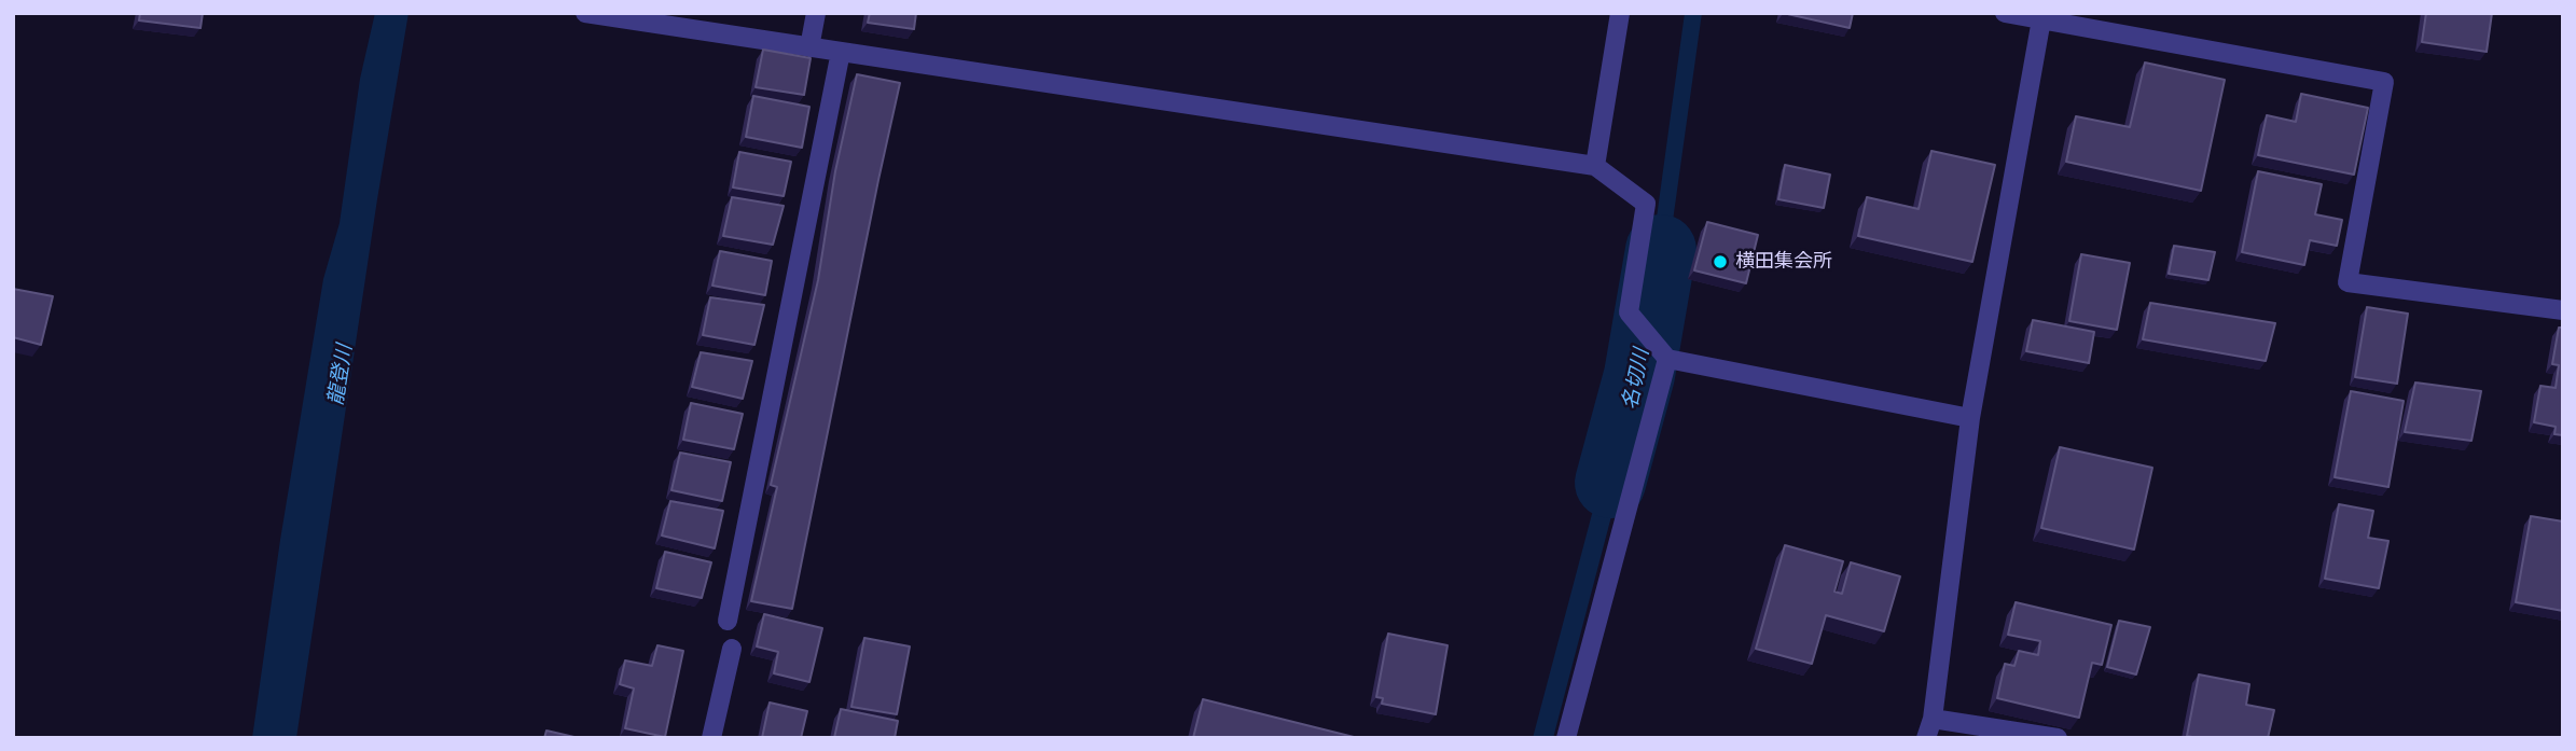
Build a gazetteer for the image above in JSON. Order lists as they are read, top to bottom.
{
  "water": ["龍登川", "名切川"],
  "places": ["横田集会所"]
}
